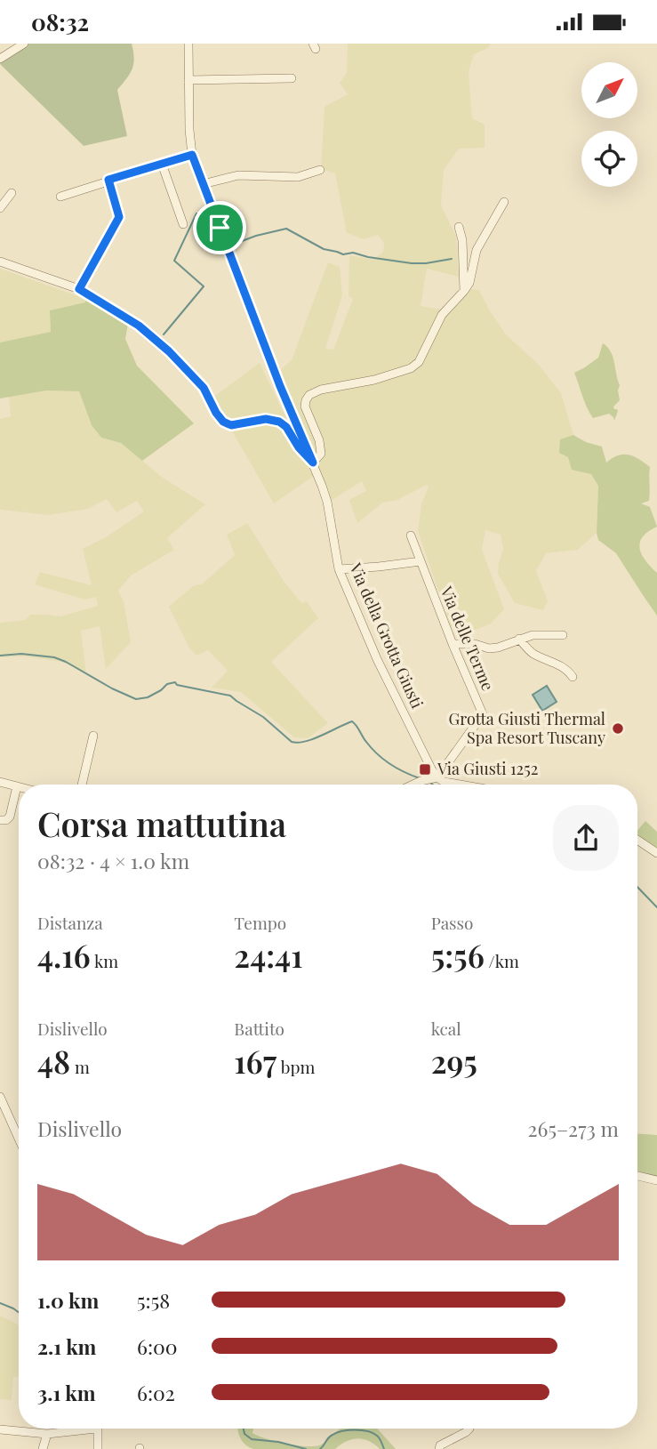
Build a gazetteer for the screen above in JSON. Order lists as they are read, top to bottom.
{
  "streets": {
    "street": ["Via della Grotta Giusti", "Via delle Terme"]
  },
  "crossings": [
    ["Via della Grotta Giusti", "Via delle Terme"]
  ],
  "places": {
    "other": ["Grotta Giusti Thermal Spa Resort Tuscany"],
    "transit": ["Via Giusti 1252"]
  },
  "north": "top right",
  "page": {
    "status": "08:32",
    "heading": ["Corsa mattutina", "08:32 · 4 × 1.0 km"],
    "stats": [
      ["Distanza", "4.16 km"],
      ["Tempo", "24:41"],
      ["Passo", "5:56 /km"],
      ["Dislivello", "48 m"],
      ["Battito", "167 bpm"],
      ["kcal", "295"]
    ],
    "chart": ["Dislivello", "265–273 m"],
    "list": [
      {
        "name": "1.0 km",
        "note": "5:58"
      },
      {
        "name": "2.1 km",
        "note": "6:00"
      },
      {
        "name": "3.1 km",
        "note": "6:02"
      }
    ]
  }
}
